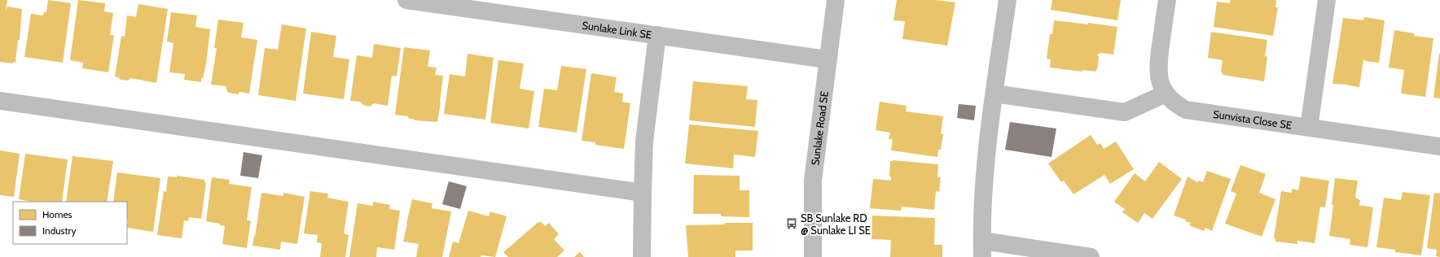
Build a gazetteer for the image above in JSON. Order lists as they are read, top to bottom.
{
  "streets": {
    "street": ["Sunlake Link SE", "Sunvista Close SE", "Sunlake Road SE"]
  },
  "crossings": [
    ["Sunlake Link SE", "Sunlake Road SE"]
  ],
  "places": {
    "bus stop": ["SB Sunlake RD @ Sunlake LI SE"]
  },
  "legend": ["Homes", "Industry"]
}
